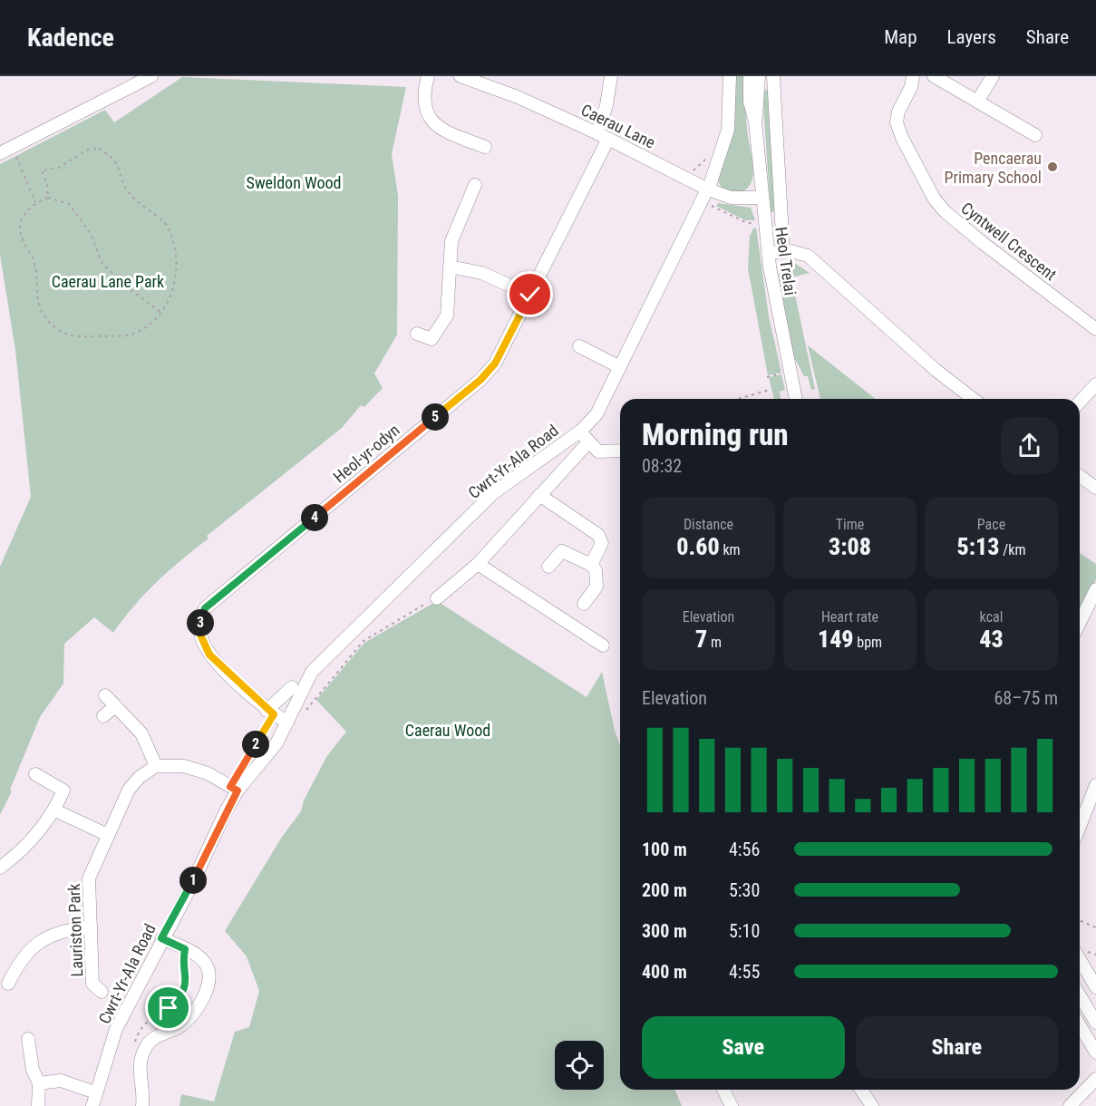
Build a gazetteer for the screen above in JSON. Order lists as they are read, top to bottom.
{
  "streets": {
    "street": [
      "Caerau Lane",
      "Cyntwell Crescent",
      "Heol Trelai",
      "Heol-yr-odyn",
      "Cwrt-Yr-Ala Road",
      "Lauriston Park"
    ]
  },
  "crossings": [
    ["Caerau Lane", "Heol Trelai"],
    ["Caerau Lane", "Heol-yr-odyn"],
    ["Caerau Lane", "Cwrt-Yr-Ala Road"],
    ["Heol-yr-odyn", "Cwrt-Yr-Ala Road"]
  ],
  "parks": ["Sweldon Wood", "Caerau Lane Park", "Caerau Wood"],
  "places": ["Pencaerau Primary School"],
  "page": {
    "header": "Kadence",
    "nav": ["Map", "Layers", "Share"],
    "heading": ["Morning run", "08:32"],
    "pins": [
      "5",
      "4",
      "3",
      "2",
      "1"
    ],
    "stats": [
      ["Distance", "0.60 km"],
      ["Time", "3:08"],
      ["Pace", "5:13 /km"],
      ["Elevation", "7 m"],
      ["Heart rate", "149 bpm"],
      ["kcal", "43"]
    ],
    "chart": ["Elevation", "68–75 m"],
    "list": [
      {
        "name": "100 m",
        "note": "4:56"
      },
      {
        "name": "200 m",
        "note": "5:30"
      },
      {
        "name": "300 m",
        "note": "5:10"
      },
      {
        "name": "400 m",
        "note": "4:55"
      }
    ],
    "buttons": ["Save", "Share"]
  }
}
